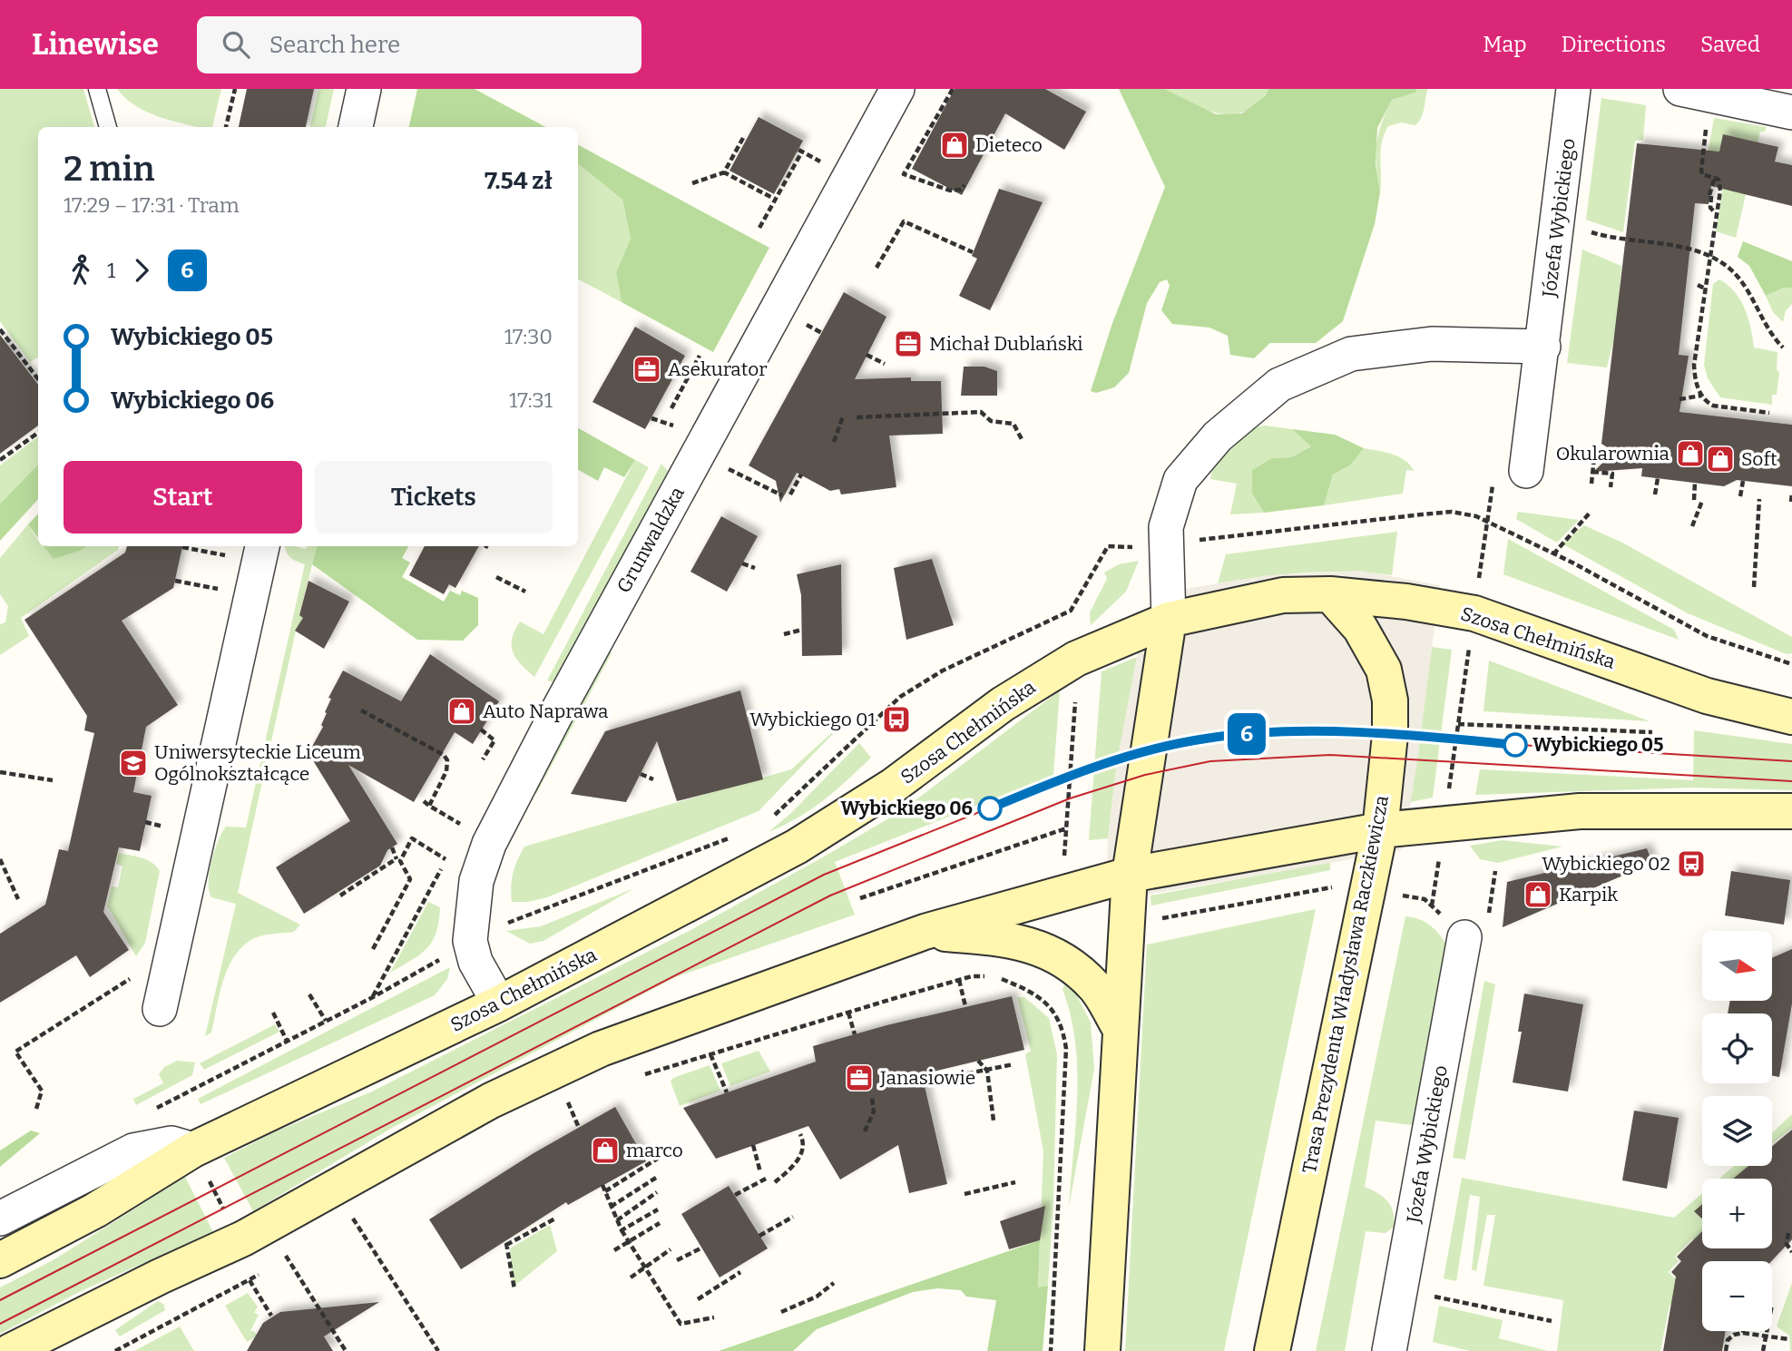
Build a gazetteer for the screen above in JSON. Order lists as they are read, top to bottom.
{
  "streets": {
    "main road": ["Szosa Chełmińska", "Trasa Prezydenta Władysława Raczkiewicza"],
    "street": ["Józefa Wybickiego", "Grunwaldzka"]
  },
  "crossings": [
    ["Grunwaldzka", "Szosa Chełmińska"],
    ["Szosa Chełmińska", "Trasa Prezydenta Władysława Raczkiewicza"]
  ],
  "places": {
    "shop": [
      "Dieteco",
      "Okularownia",
      "Soft",
      "Auto Naprawa",
      "Karpik",
      "marco"
    ],
    "office": ["Michał Dublański", "Asekurator", "Janasiowie"],
    "bus stop": ["Wybickiego 01", "Wybickiego 02"],
    "other": ["Wybickiego 05", "Wybickiego 06"],
    "school or university": ["Uniwersyteckie Liceum Ogólnokształcące"]
  },
  "lines": ["tram line 6"],
  "north": "right",
  "page": {
    "header": "Linewise",
    "search": "Search here",
    "nav": ["Map", "Directions", "Saved"],
    "on_map": "6",
    "heading": ["2 min", "17:29 – 17:31 · Tram", "7.54 zł"],
    "legs": ["1", "6"],
    "list": [
      {
        "name": "Wybickiego 05",
        "value": "17:30"
      },
      {
        "name": "Wybickiego 06",
        "value": "17:31"
      }
    ],
    "buttons": ["Start", "Tickets"],
    "map_buttons": ["+", "−"]
  }
}
